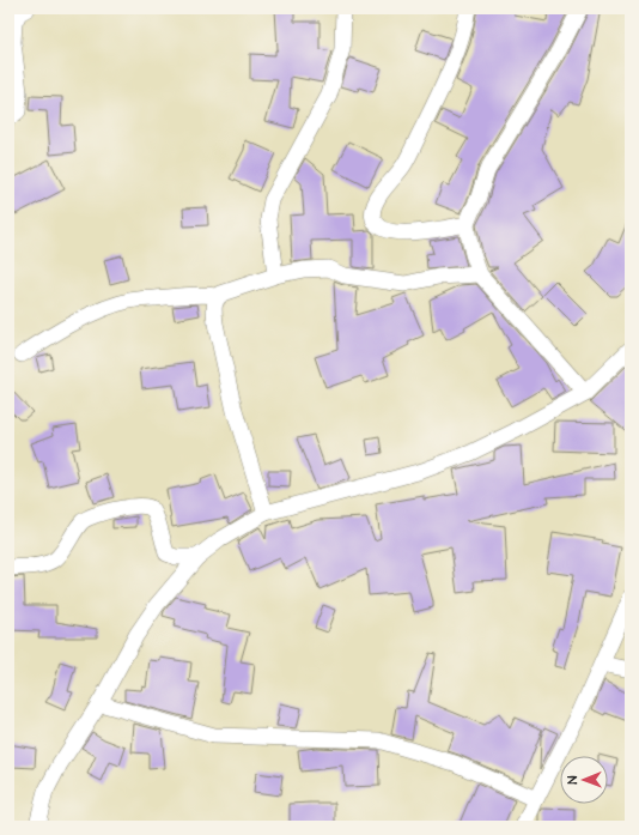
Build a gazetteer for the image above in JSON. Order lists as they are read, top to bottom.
{
  "north": "left"
}
